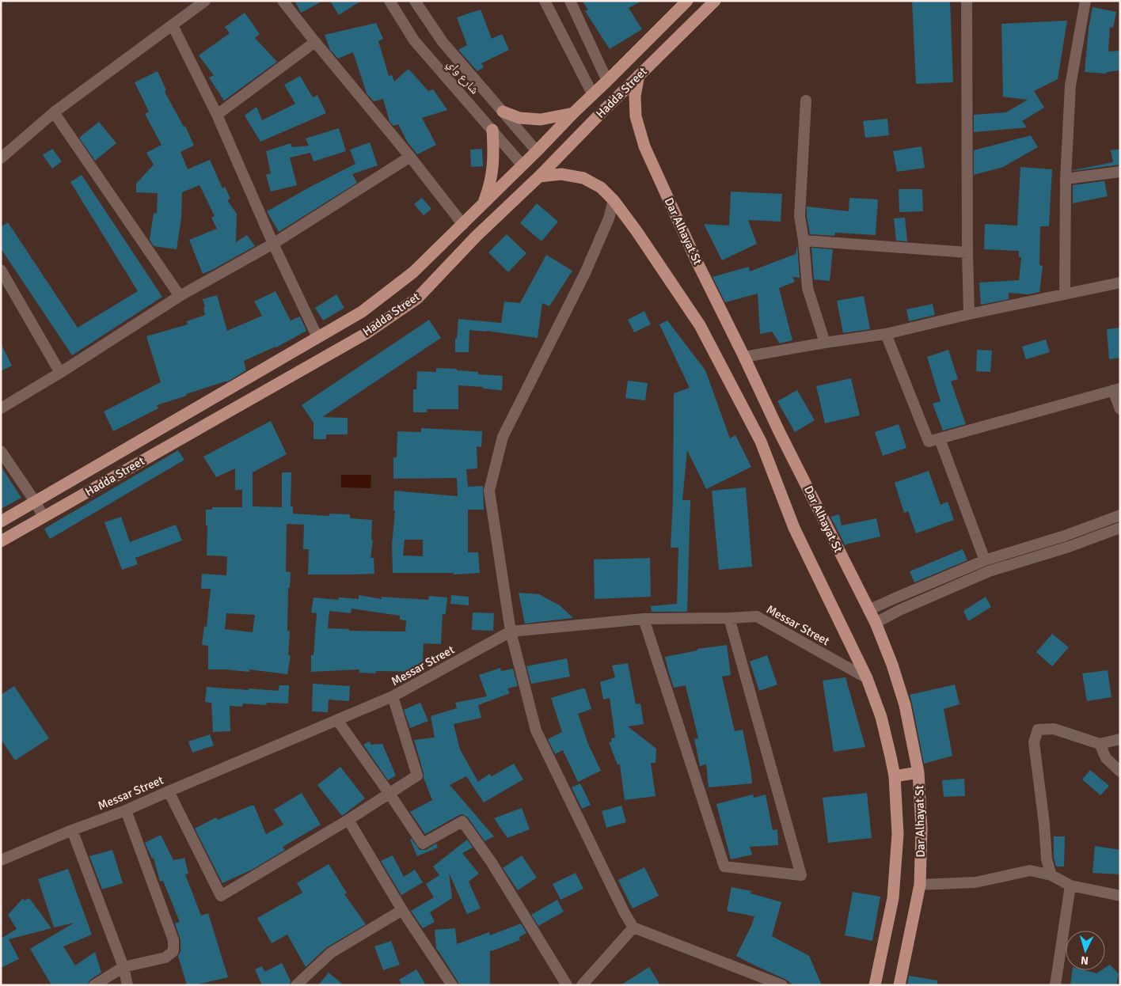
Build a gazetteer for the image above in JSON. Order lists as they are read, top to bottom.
{
  "streets": {
    "main road": ["Hadda Street", "Dar Alhayat St"],
    "street": ["شارع واي", "Messar Street"]
  },
  "crossings": [
    ["شارع واي", "Hadda Street"],
    ["Hadda Street", "Dar Alhayat St"],
    ["Dar Alhayat St", "Messar Street"]
  ],
  "north": "bottom"
}
